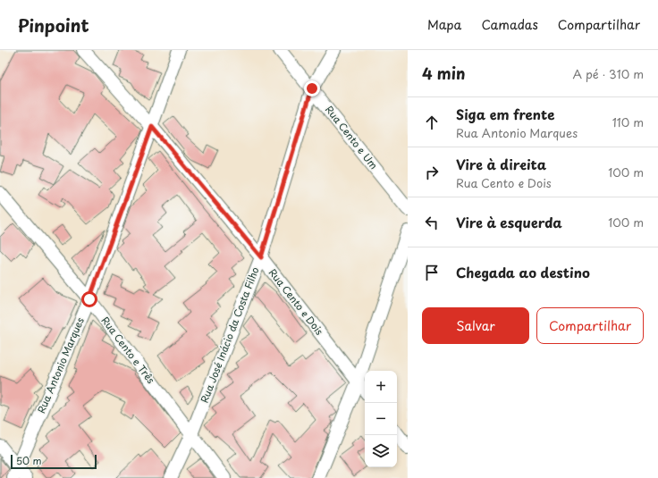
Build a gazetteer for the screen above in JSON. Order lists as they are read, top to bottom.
{
  "streets": {
    "street": [
      "Rua Cento e Um",
      "Rua Cento e Dois",
      "Rua José Inácio da Costa Filho",
      "Rua Cento e Três",
      "Rua Antonio Marques"
    ]
  },
  "crossings": [
    ["Rua Cento e Um", "Rua José Inácio da Costa Filho"],
    ["Rua Cento e Dois", "Rua José Inácio da Costa Filho"],
    ["Rua Cento e Dois", "Rua Antonio Marques"],
    ["Rua José Inácio da Costa Filho", "Rua Cento e Três"],
    ["Rua Cento e Três", "Rua Antonio Marques"]
  ],
  "scale_bar": "50 m",
  "page": {
    "header": "Pinpoint",
    "nav": ["Mapa", "Camadas", "Compartilhar"],
    "heading": ["4 min", "A pé · 310 m"],
    "list": [
      ["Siga em frente", "Rua Antonio Marques", "110 m"],
      ["Vire à direita", "Rua Cento e Dois", "100 m"],
      ["Vire à esquerda", "100 m"],
      "Chegada ao destino"
    ],
    "buttons": ["Salvar", "Compartilhar"],
    "map_buttons": ["+", "−"],
    "scale": "50 m"
  }
}
